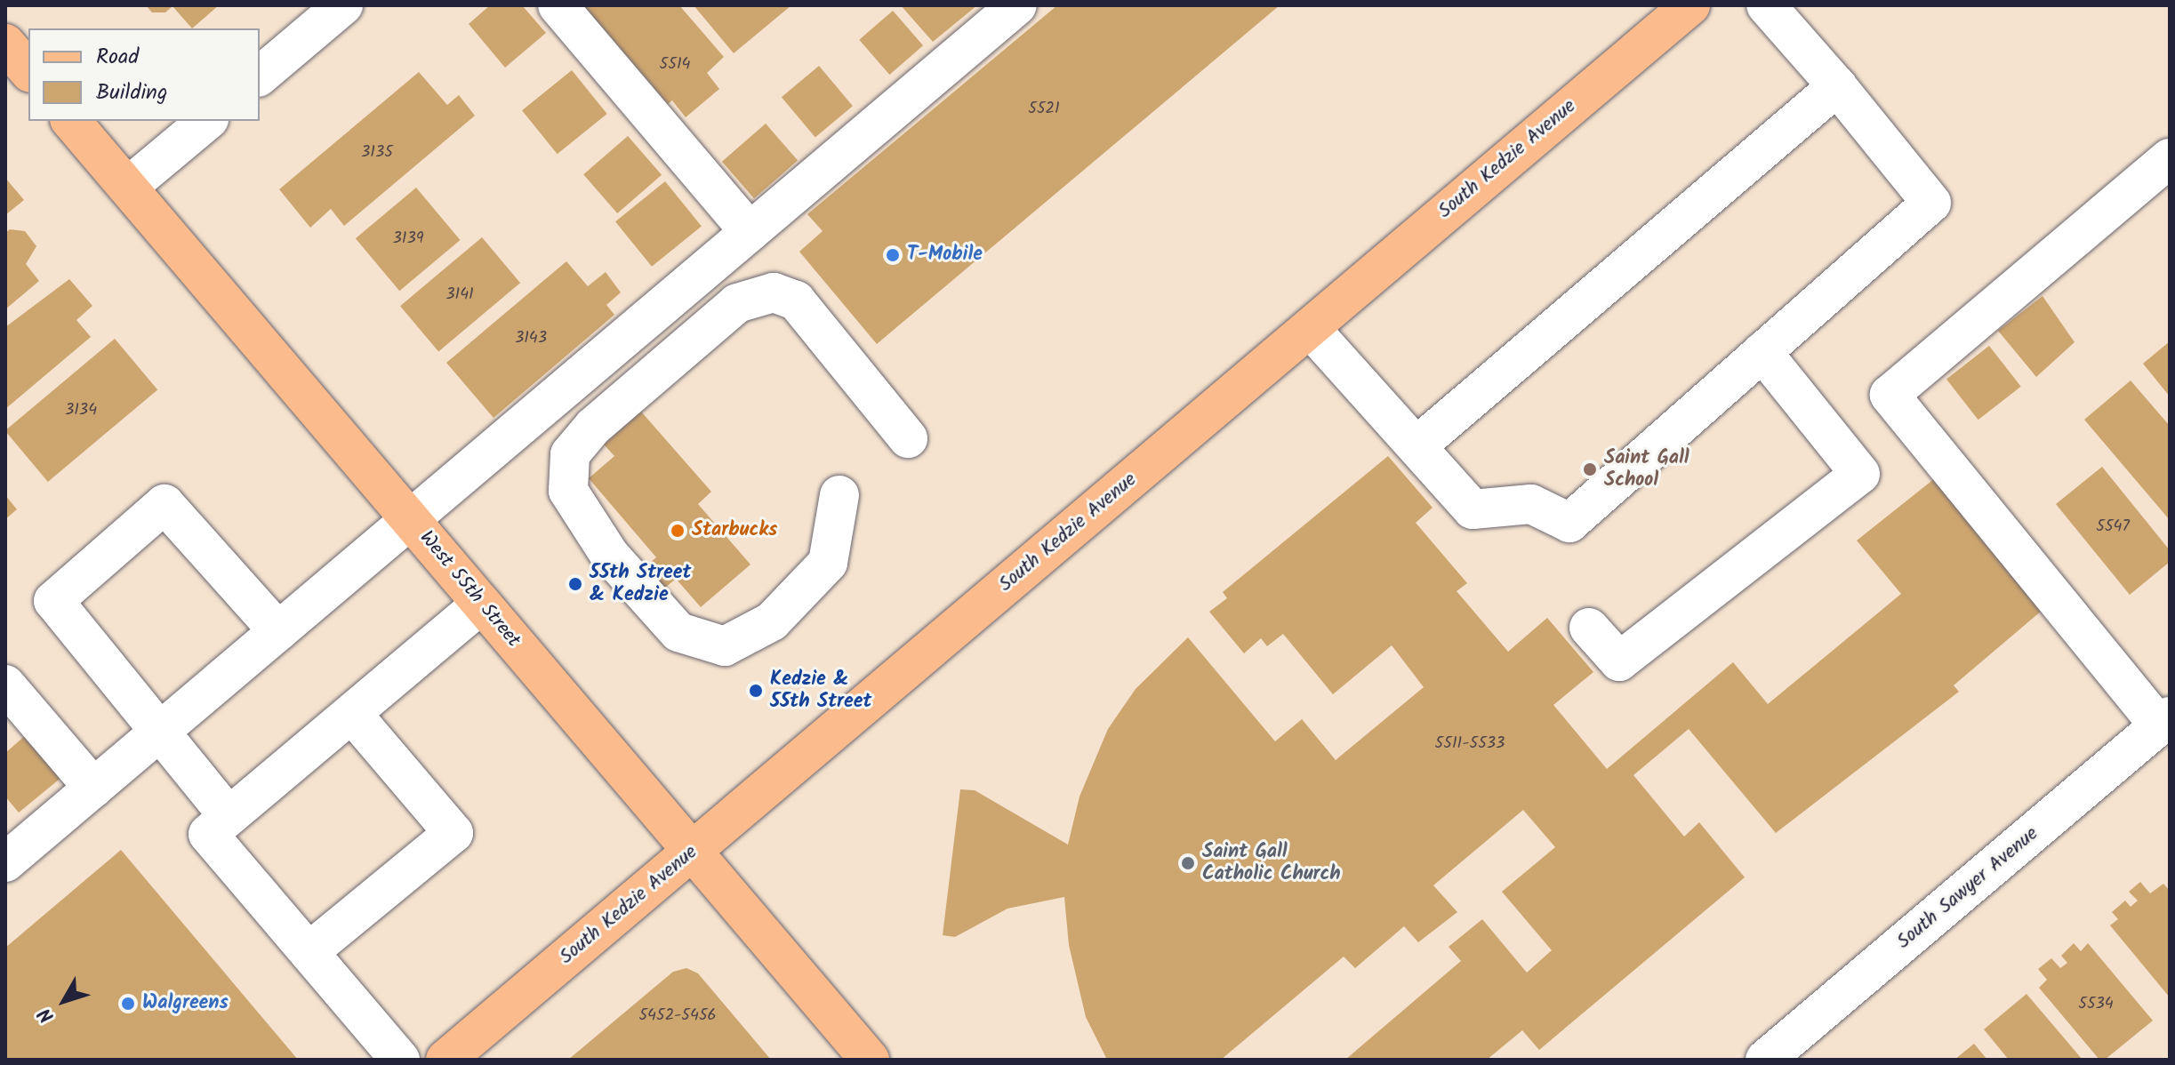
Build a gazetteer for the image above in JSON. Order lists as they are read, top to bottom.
{
  "streets": {
    "main road": ["South Kedzie Avenue", "West 55th Street"],
    "street": ["South Sawyer Avenue"]
  },
  "crossings": [
    ["South Kedzie Avenue", "West 55th Street"]
  ],
  "places": [
    "T-Mobile",
    "Saint Gall School",
    "Starbucks",
    "55th Street & Kedzie",
    "Kedzie & 55th Street",
    "Saint Gall Catholic Church",
    "Walgreens"
  ],
  "house_numbers": [
    "5514",
    "5521",
    "3135",
    "3139",
    "3141",
    "3143",
    "3134",
    "5547",
    "5511-5533",
    "5534",
    "5452-5456"
  ],
  "legend": ["Road", "Building"],
  "north": "bottom left"
}
